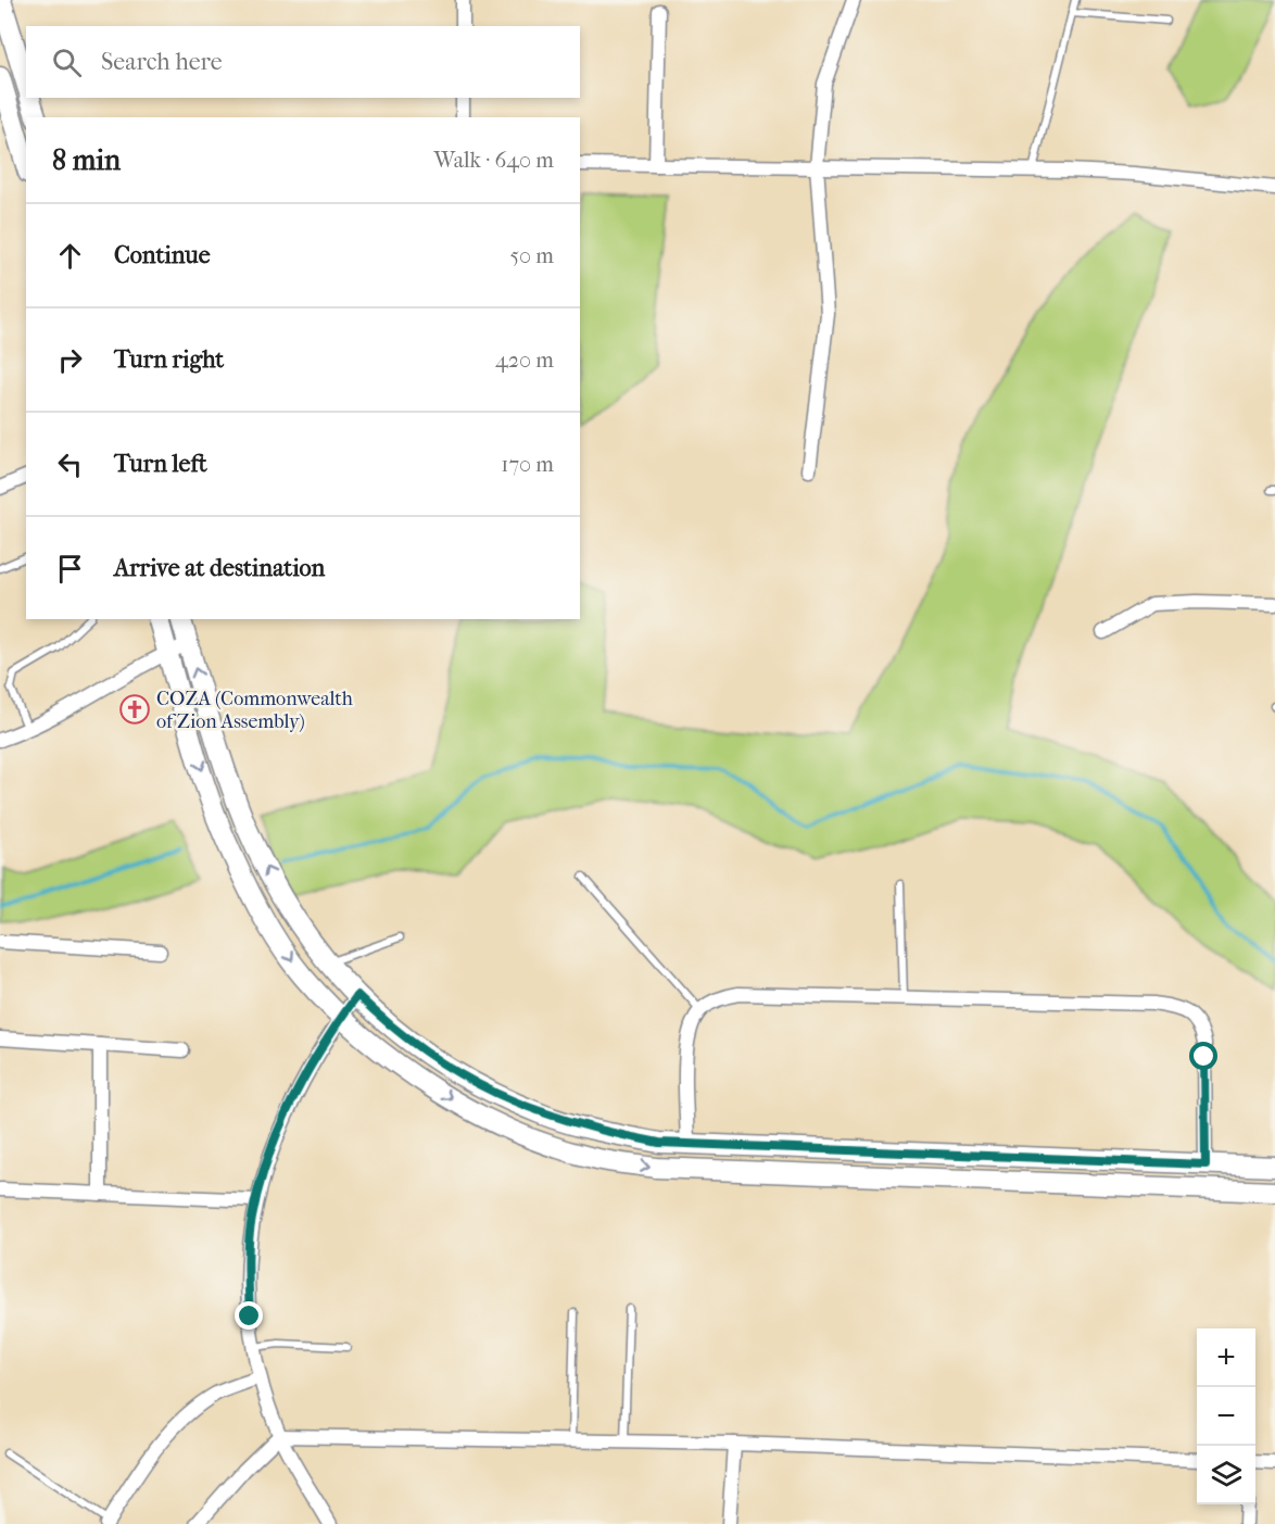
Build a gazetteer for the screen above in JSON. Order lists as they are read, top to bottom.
{
  "places": {
    "church": ["COZA (Commonwealth of Zion Assembly)"]
  },
  "page": {
    "search": "Search here",
    "heading": ["8 min", "Walk · 640 m"],
    "list": [
      ["Continue", "50 m"],
      ["Turn right", "420 m"],
      ["Turn left", "170 m"],
      "Arrive at destination"
    ],
    "map_buttons": ["+", "−"]
  }
}
